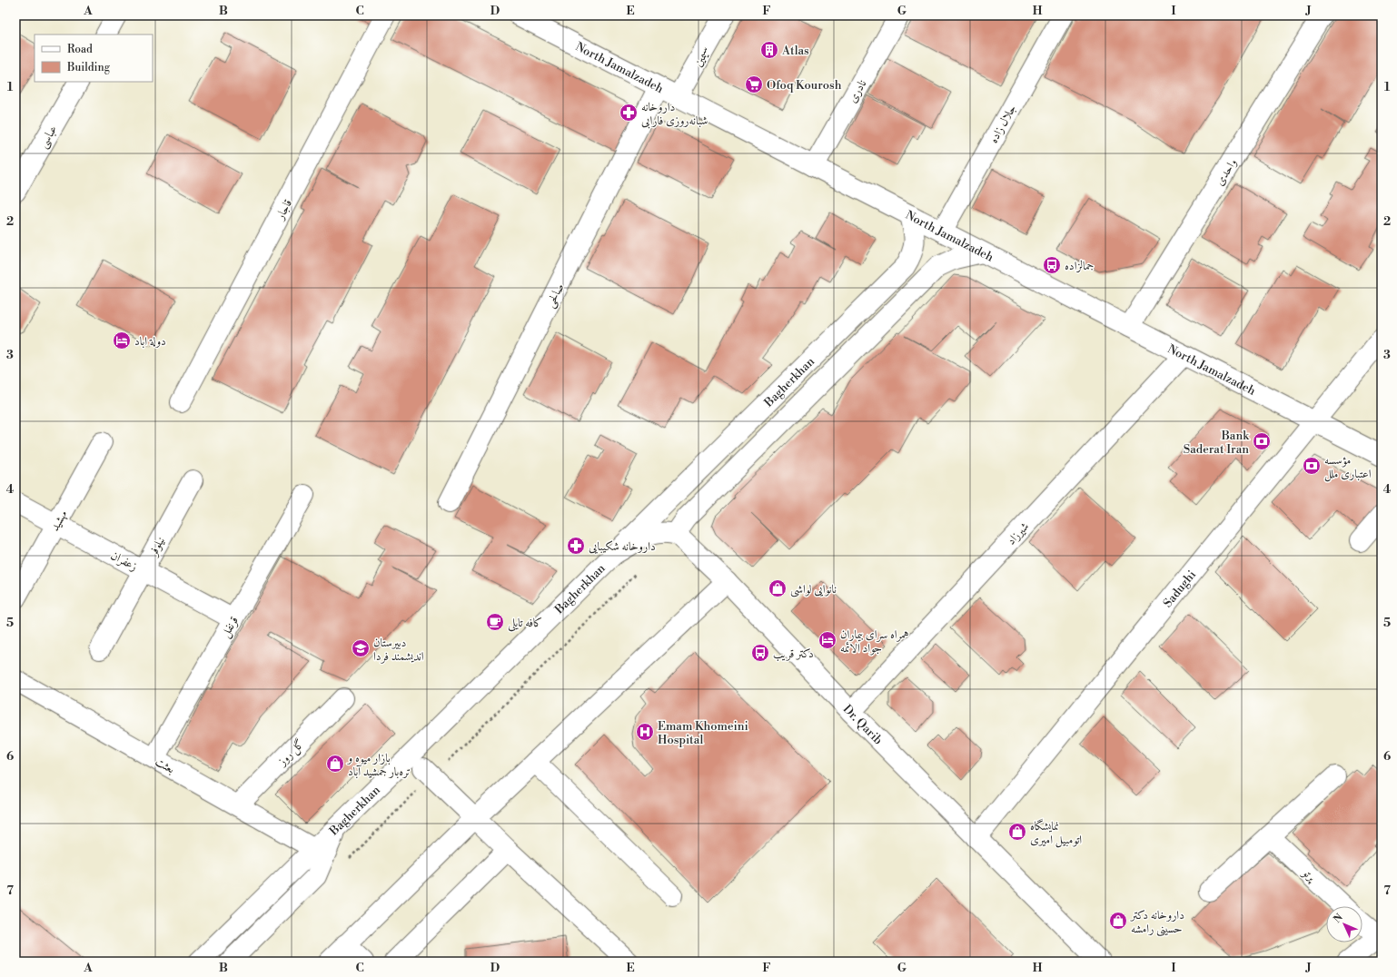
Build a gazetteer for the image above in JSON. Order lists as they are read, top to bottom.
{
  "streets": {
    "street": [
      "سیمین",
      "North Jamalzadeh",
      "نادری",
      "جلال زاده",
      "عباسی",
      "واحدی",
      "قاجار",
      "صالحی",
      "Bagherkhan",
      "مهشید",
      "شیرزاد",
      "نیلوفر",
      "زعفران",
      "Sadughi",
      "قرنفل",
      "Dr. Qarib",
      "گل روز",
      "بعثت",
      "پرتو"
    ]
  },
  "crossings": [
    ["سیمین", "North Jamalzadeh"],
    ["North Jamalzadeh", "نادری"],
    ["North Jamalzadeh", "جلال زاده"],
    ["North Jamalzadeh", "واحدی"],
    ["North Jamalzadeh", "صالحی"],
    ["North Jamalzadeh", "Bagherkhan"],
    ["North Jamalzadeh", "شیرزاد"],
    ["North Jamalzadeh", "Sadughi"],
    ["Bagherkhan", "بعثت"],
    ["مهشید", "زعفران"],
    ["شیرزاد", "Dr. Qarib"],
    ["نیلوفر", "زعفران"],
    ["زعفران", "قرنفل"],
    ["Sadughi", "Dr. Qarib"],
    ["قرنفل", "بعثت"],
    ["گل روز", "بعثت"]
  ],
  "places": {
    "building": ["Atlas"],
    "supermarket": ["Ofoq Kourosh"],
    "pharmacy": ["داروخانه شبانه‌روزی فارابی", "داروخانه شکیبایی"],
    "bus stop": ["جمالزاده", "دکتر قریب"],
    "hotel": ["دولة اباد", "همراه سرای بیماران جواد الائمه"],
    "bank": ["Bank Saderat Iran", "مؤسسه اعتباری ملل"],
    "shop": [
      "نانوایی لواشی",
      "بازار میوه و تره‌بار جمشید آباد",
      "نمایشگاه اتومبیل امیری",
      "داروخانه دکتر حسینی رامشه"
    ],
    "cafe": ["کافه تایلی"],
    "school or university": ["دبیرستان اندیشمند فردا"],
    "hospital": ["Emam Khomeini Hospital"]
  },
  "legend": ["Road", "Building"],
  "north": "top left",
  "grid": {
    "columns": [
      "A",
      "B",
      "C",
      "D",
      "E",
      "F",
      "G",
      "H",
      "I",
      "J"
    ],
    "rows": [
      "1",
      "2",
      "3",
      "4",
      "5",
      "6",
      "7"
    ]
  }
}
